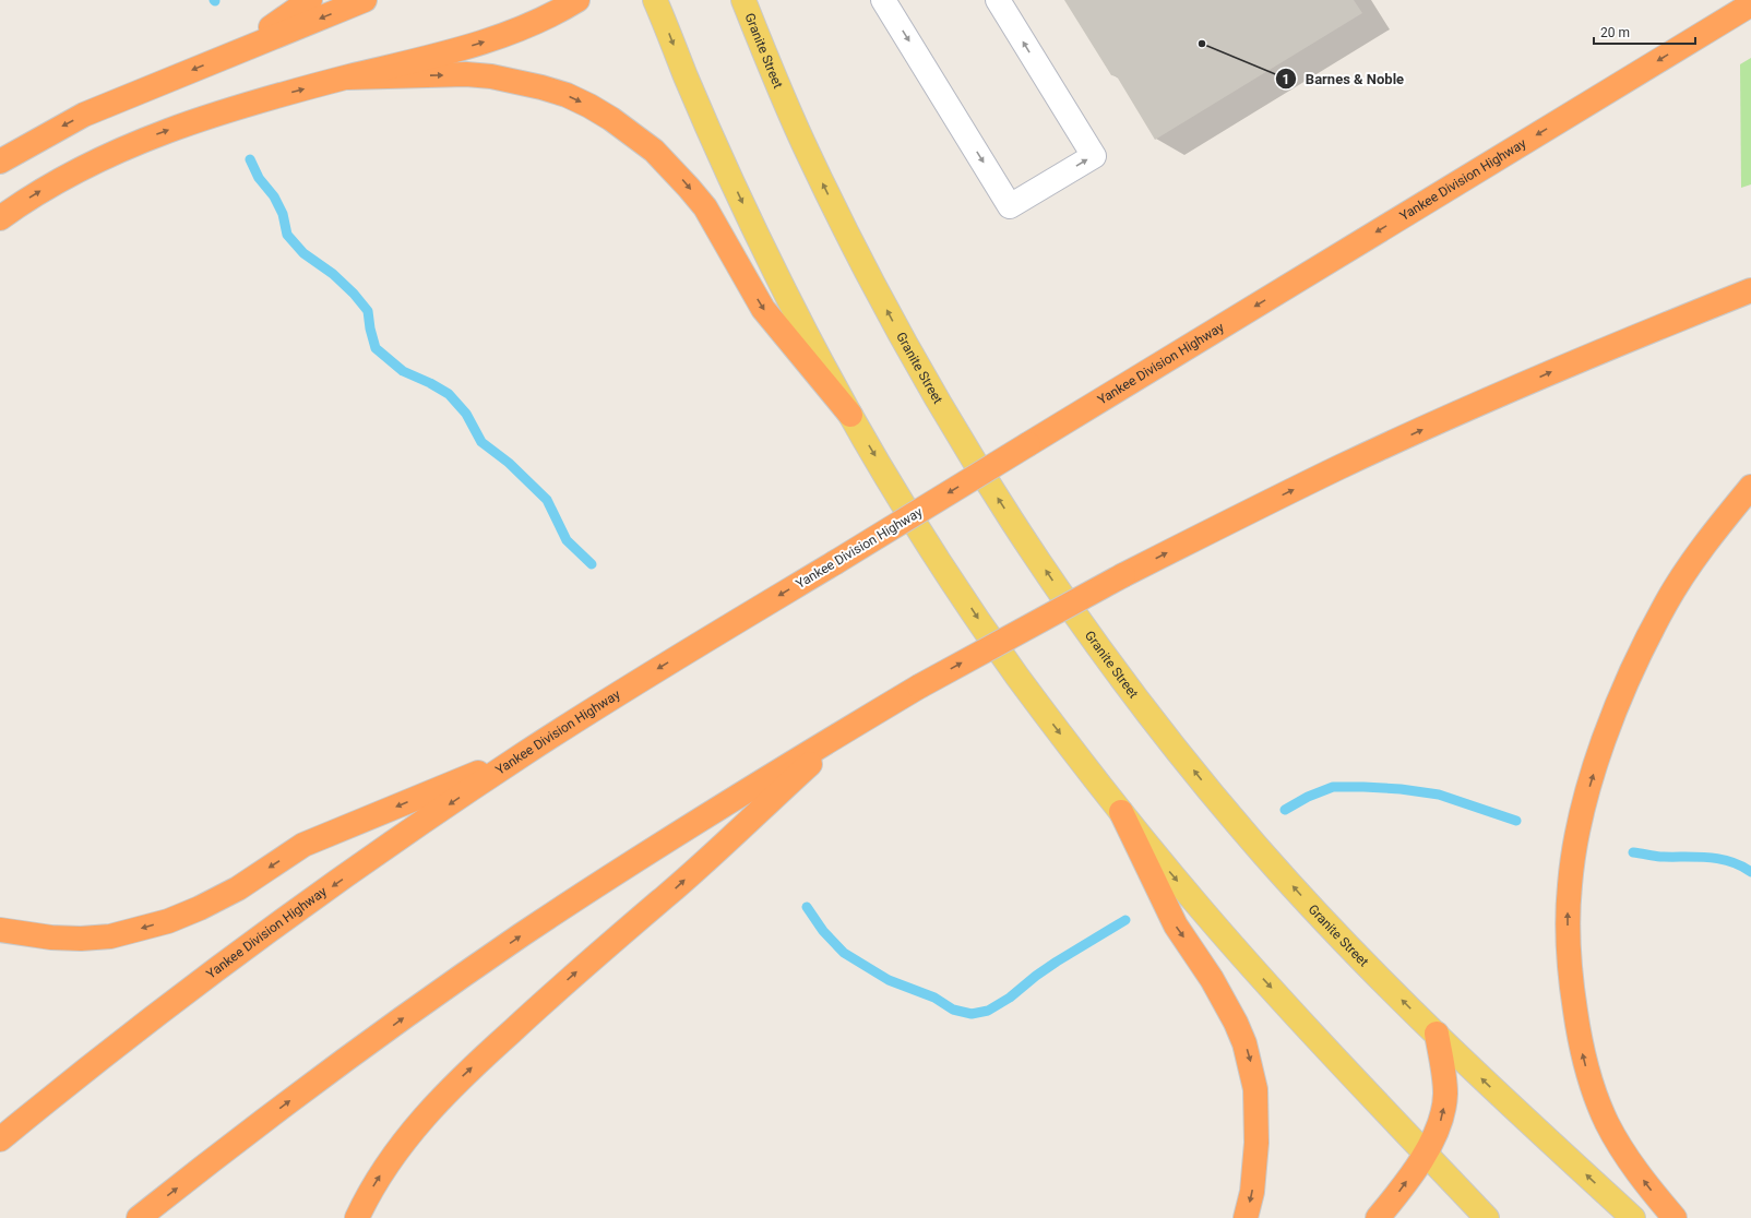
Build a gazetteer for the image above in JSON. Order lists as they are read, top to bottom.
{
  "streets": {
    "highway": ["Yankee Division Highway"],
    "main road": ["Granite Street"]
  },
  "places": ["Barnes & Noble"],
  "scale_bar": "20 m"
}
